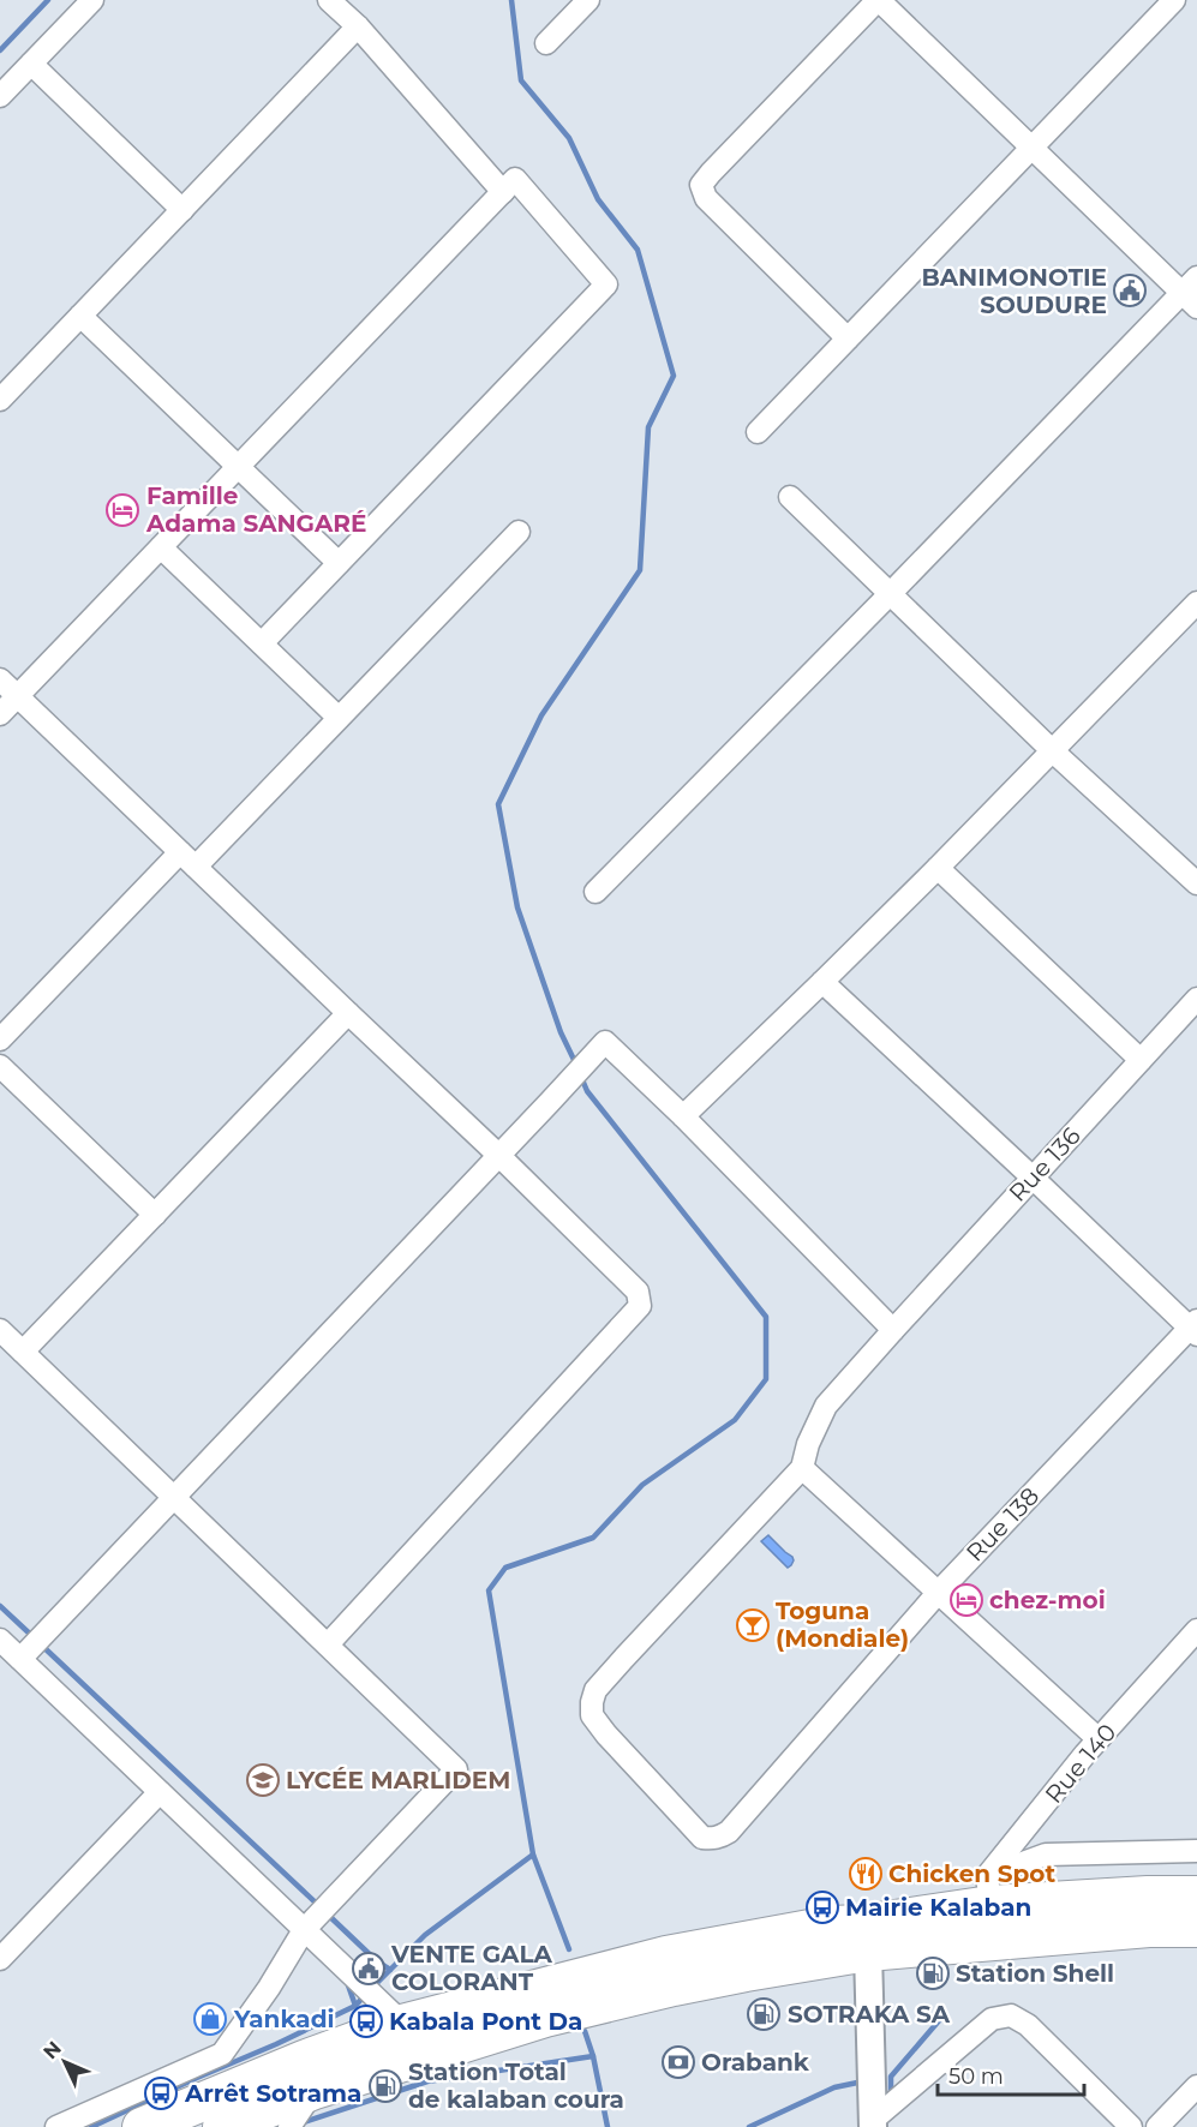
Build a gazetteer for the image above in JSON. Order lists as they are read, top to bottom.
{
  "streets": {
    "street": ["Rue 136", "Rue 138", "Rue 140"]
  },
  "crossings": [
    ["Rue 136", "Rue 138"]
  ],
  "places": {
    "public building": ["BANIMONOTIE SOUDURE", "VENTE GALA COLORANT"],
    "hotel": ["Famille Adama SANGARÉ", "chez-moi"],
    "bar": ["Toguna (Mondiale)"],
    "school or university": ["LYCÉE MARLIDEM"],
    "restaurant": ["Chicken Spot"],
    "bus stop": ["Mairie Kalaban", "Kabala Pont Da", "Arrêt Sotrama"],
    "fuel station": ["Station Shell", "SOTRAKA SA", "Station Total de kalaban coura"],
    "shop": ["Yankadi"],
    "bank": ["Orabank"]
  },
  "scale_bar": "50 m",
  "north": "top left"
}
